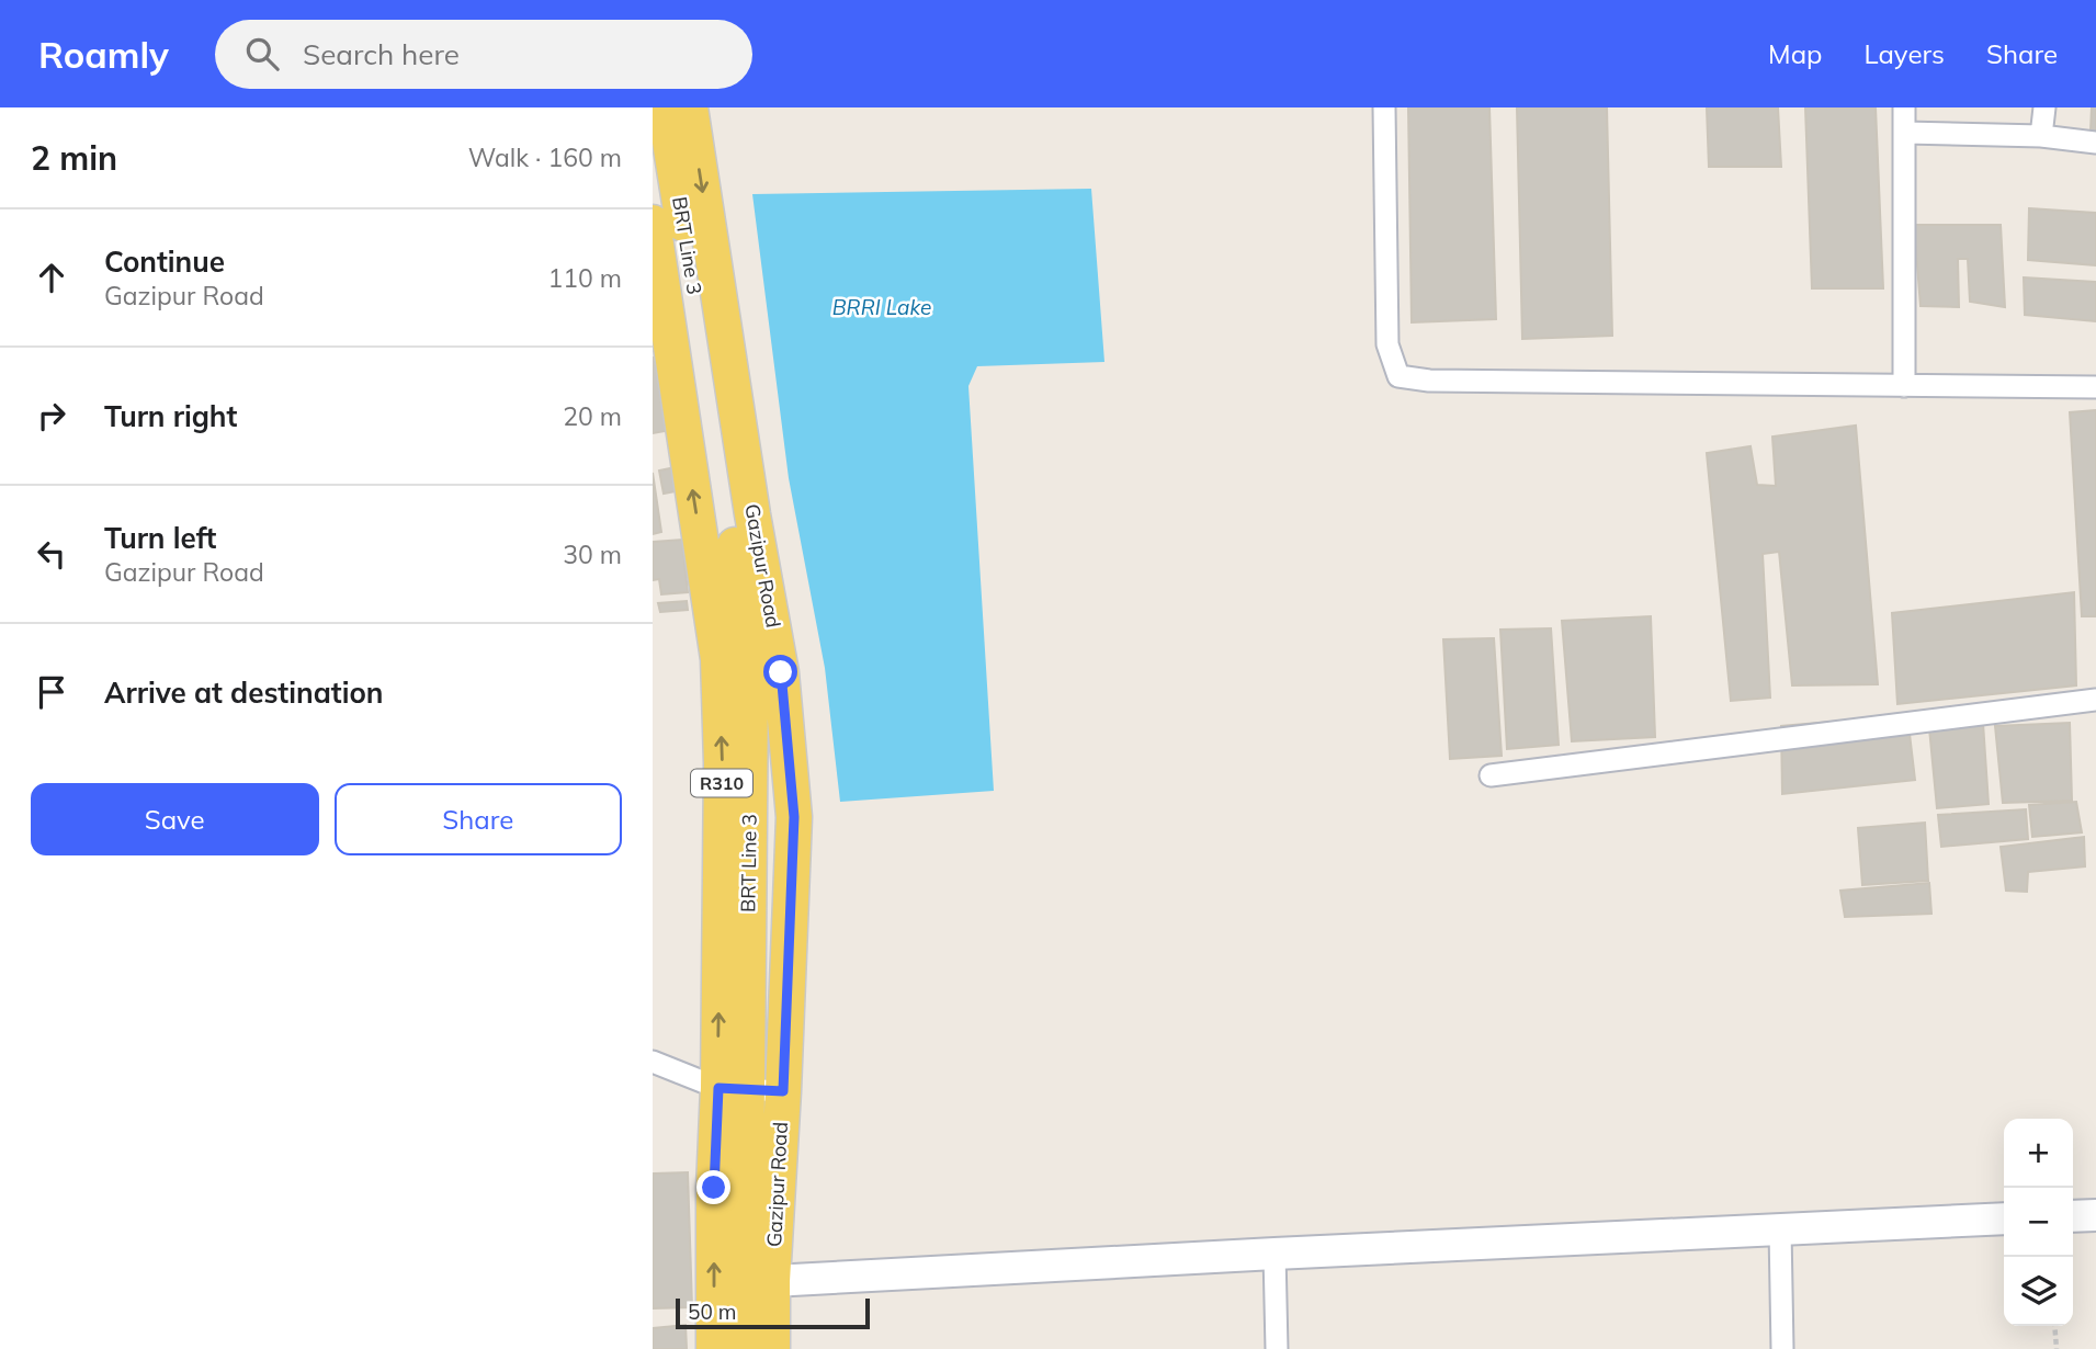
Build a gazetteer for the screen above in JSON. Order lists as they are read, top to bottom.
{
  "streets": {
    "main road": ["BRT Line 3", "Gazipur Road", "R310"]
  },
  "crossings": [
    ["BRT Line 3", "R310"]
  ],
  "water": ["BRRI Lake"],
  "scale_bar": "50 m",
  "page": {
    "header": "Roamly",
    "search": "Search here",
    "nav": ["Map", "Layers", "Share"],
    "heading": ["2 min", "Walk · 160 m"],
    "list": [
      ["Continue", "Gazipur Road", "110 m"],
      ["Turn right", "20 m"],
      ["Turn left", "Gazipur Road", "30 m"],
      "Arrive at destination"
    ],
    "buttons": ["Save", "Share"],
    "map_buttons": ["+", "−"],
    "scale": "50 m"
  }
}
